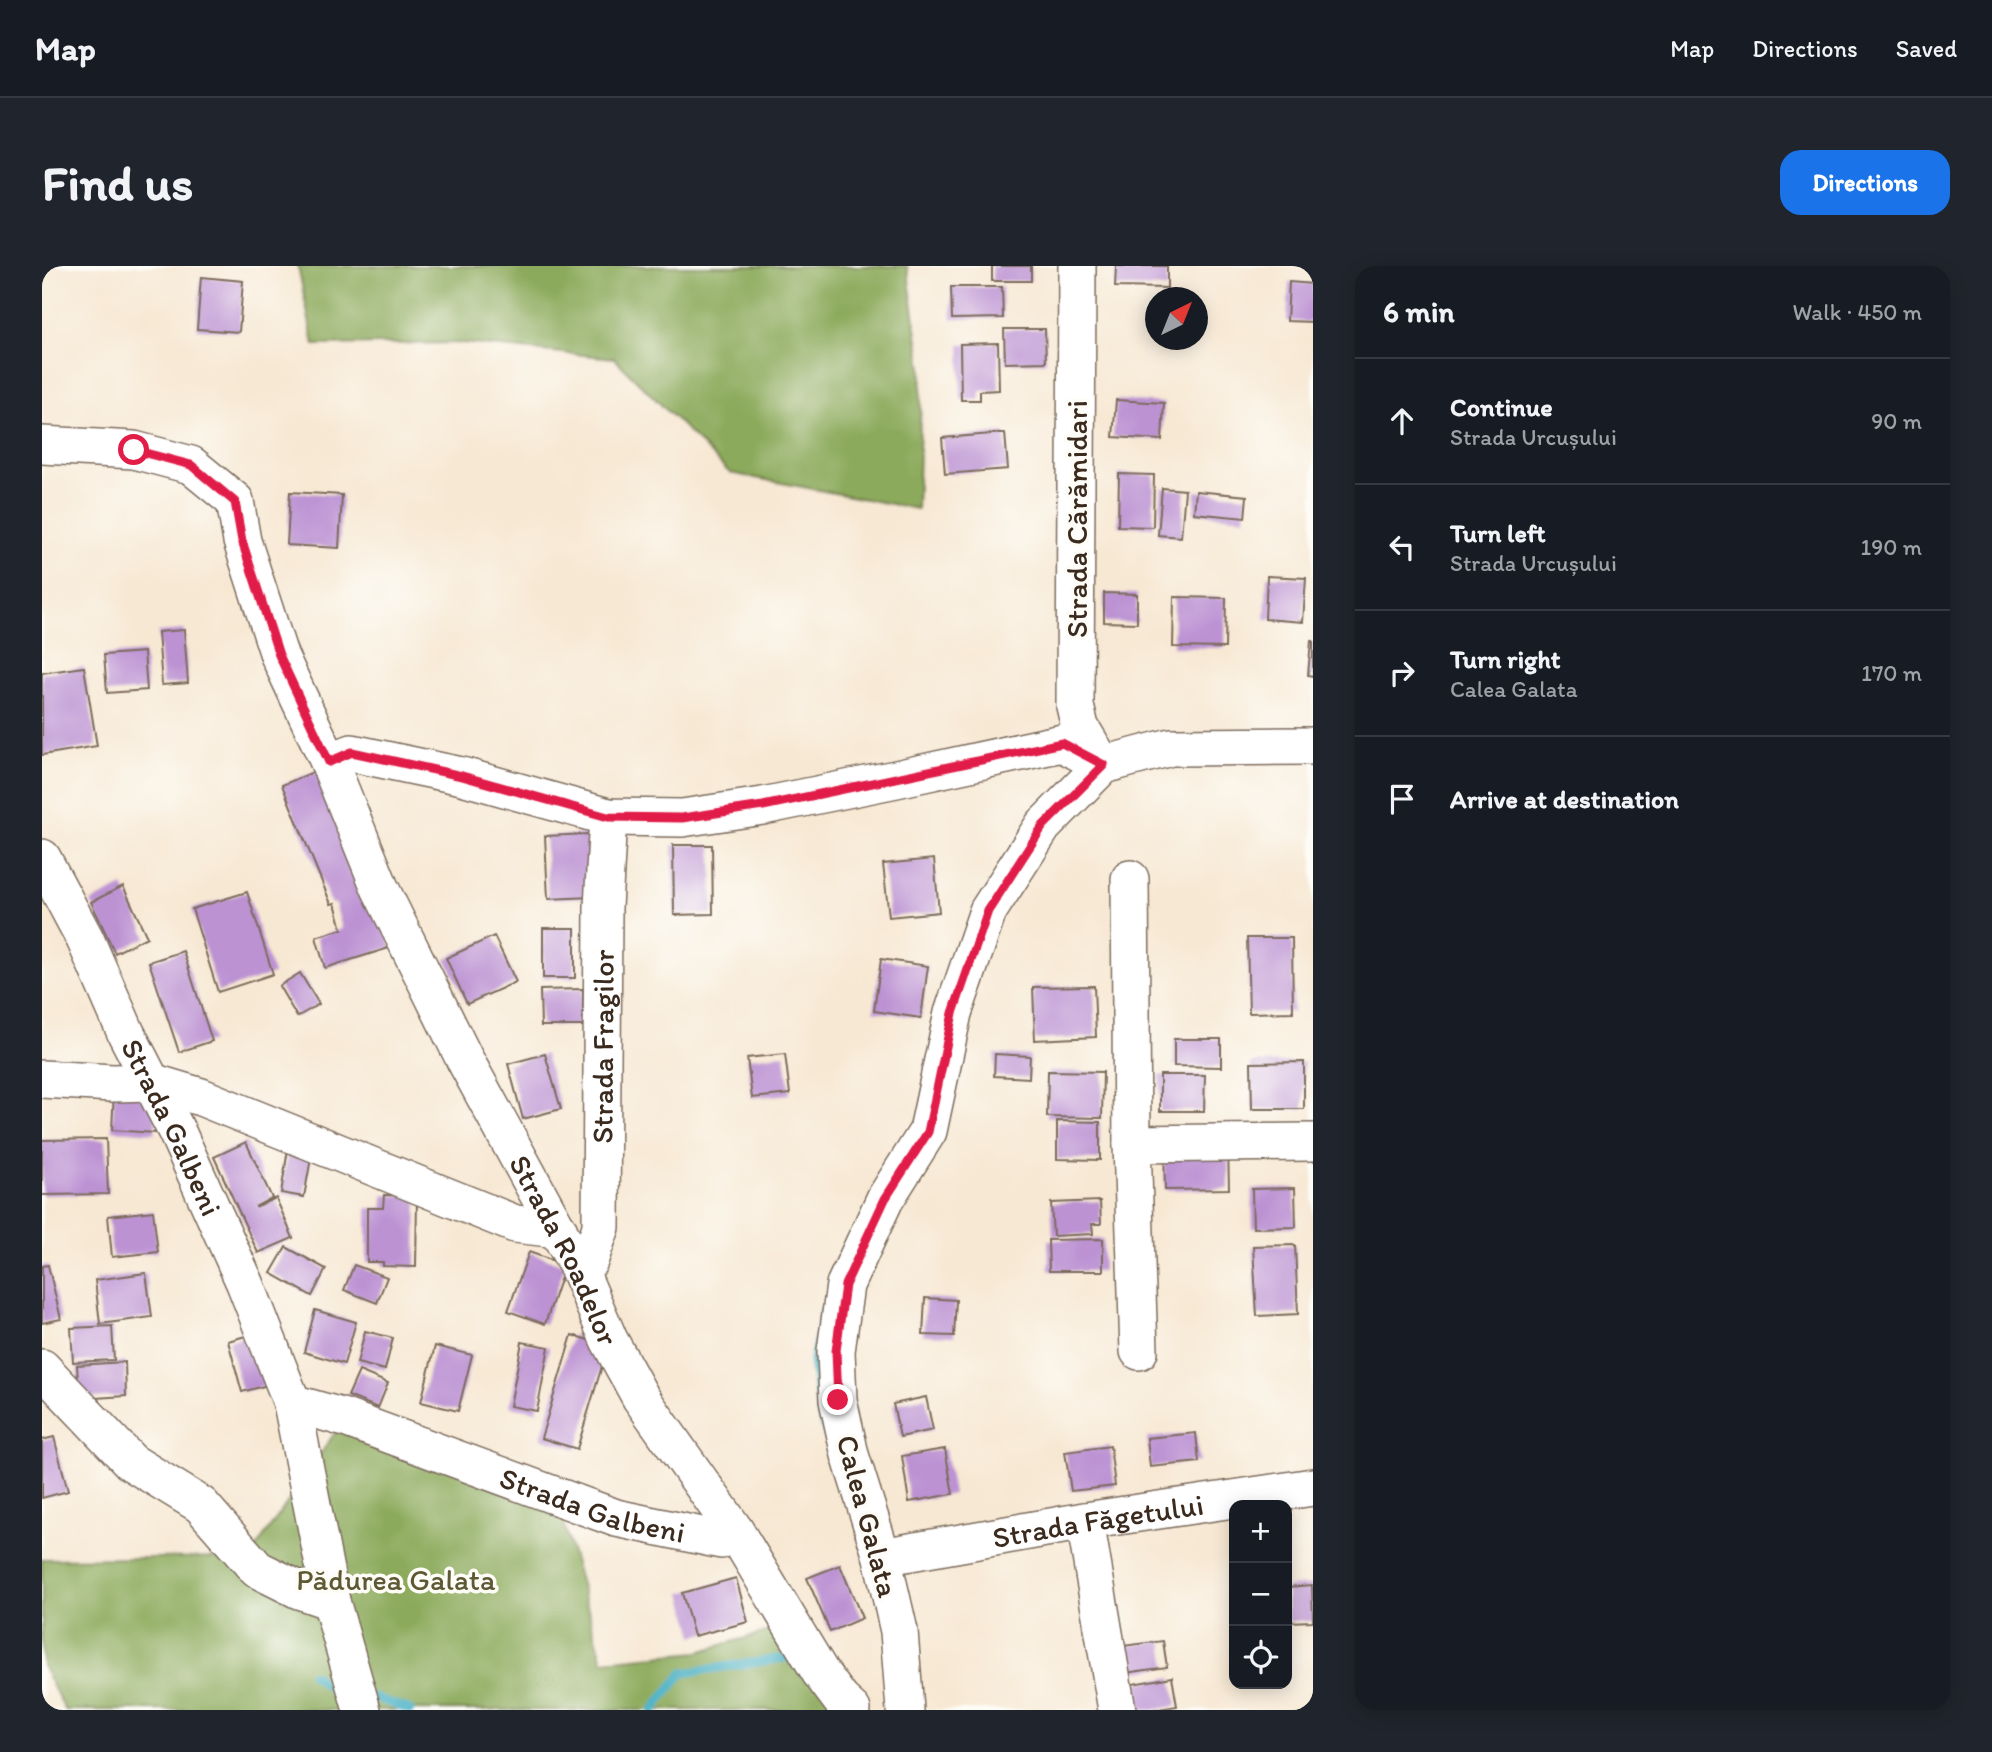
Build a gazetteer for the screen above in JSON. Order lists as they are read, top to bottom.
{
  "streets": {
    "street": [
      "Strada Cărămidari",
      "Strada Fragilor",
      "Strada Galbeni",
      "Strada Roadelor",
      "Calea Galata",
      "Strada Făgetului"
    ]
  },
  "crossings": [
    ["Strada Cărămidari", "Calea Galata"],
    ["Strada Fragilor", "Strada Roadelor"],
    ["Strada Galbeni", "Strada Roadelor"],
    ["Calea Galata", "Strada Făgetului"]
  ],
  "parks": ["Pădurea Galata"],
  "north": "top right",
  "page": {
    "header": "Map",
    "nav": ["Map", "Directions", "Saved"],
    "buttons": "Directions",
    "title": "Find us",
    "heading": ["6 min", "Walk · 450 m"],
    "list": [
      ["Continue", "Strada Urcușului", "90 m"],
      ["Turn left", "Strada Urcușului", "190 m"],
      ["Turn right", "Calea Galata", "170 m"],
      "Arrive at destination"
    ],
    "map_buttons": ["+", "−"]
  }
}
